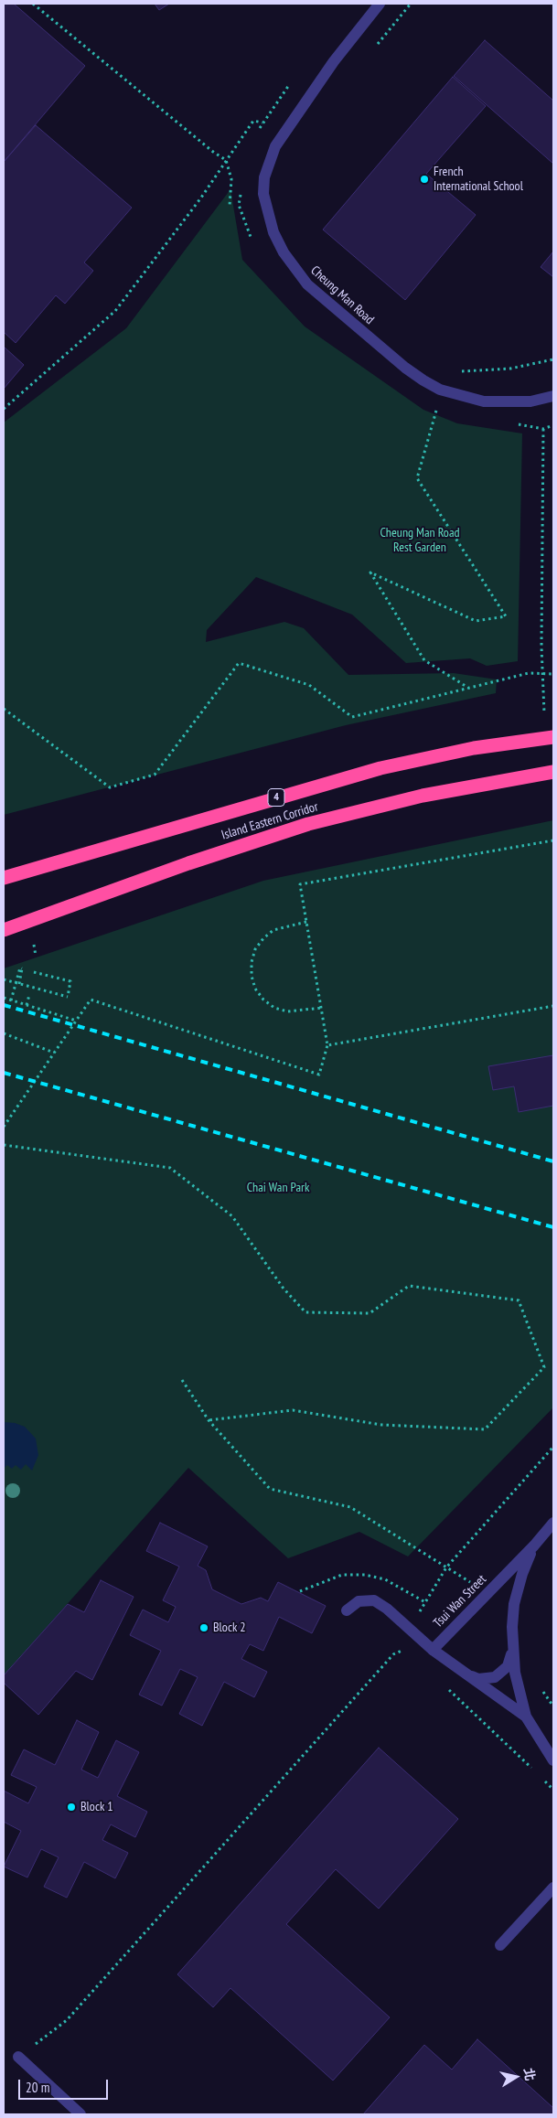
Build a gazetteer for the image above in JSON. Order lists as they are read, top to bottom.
{
  "streets": {
    "highway": ["4", "Island Eastern Corridor"],
    "street": ["Cheung Man Road", "Tsui Wan Street"]
  },
  "parks": ["Cheung Man Road Rest Garden", "Chai Wan Park"],
  "places": ["French International School", "Block 2", "Block 1"],
  "scale_bar": "20 m",
  "north": "right"
}
